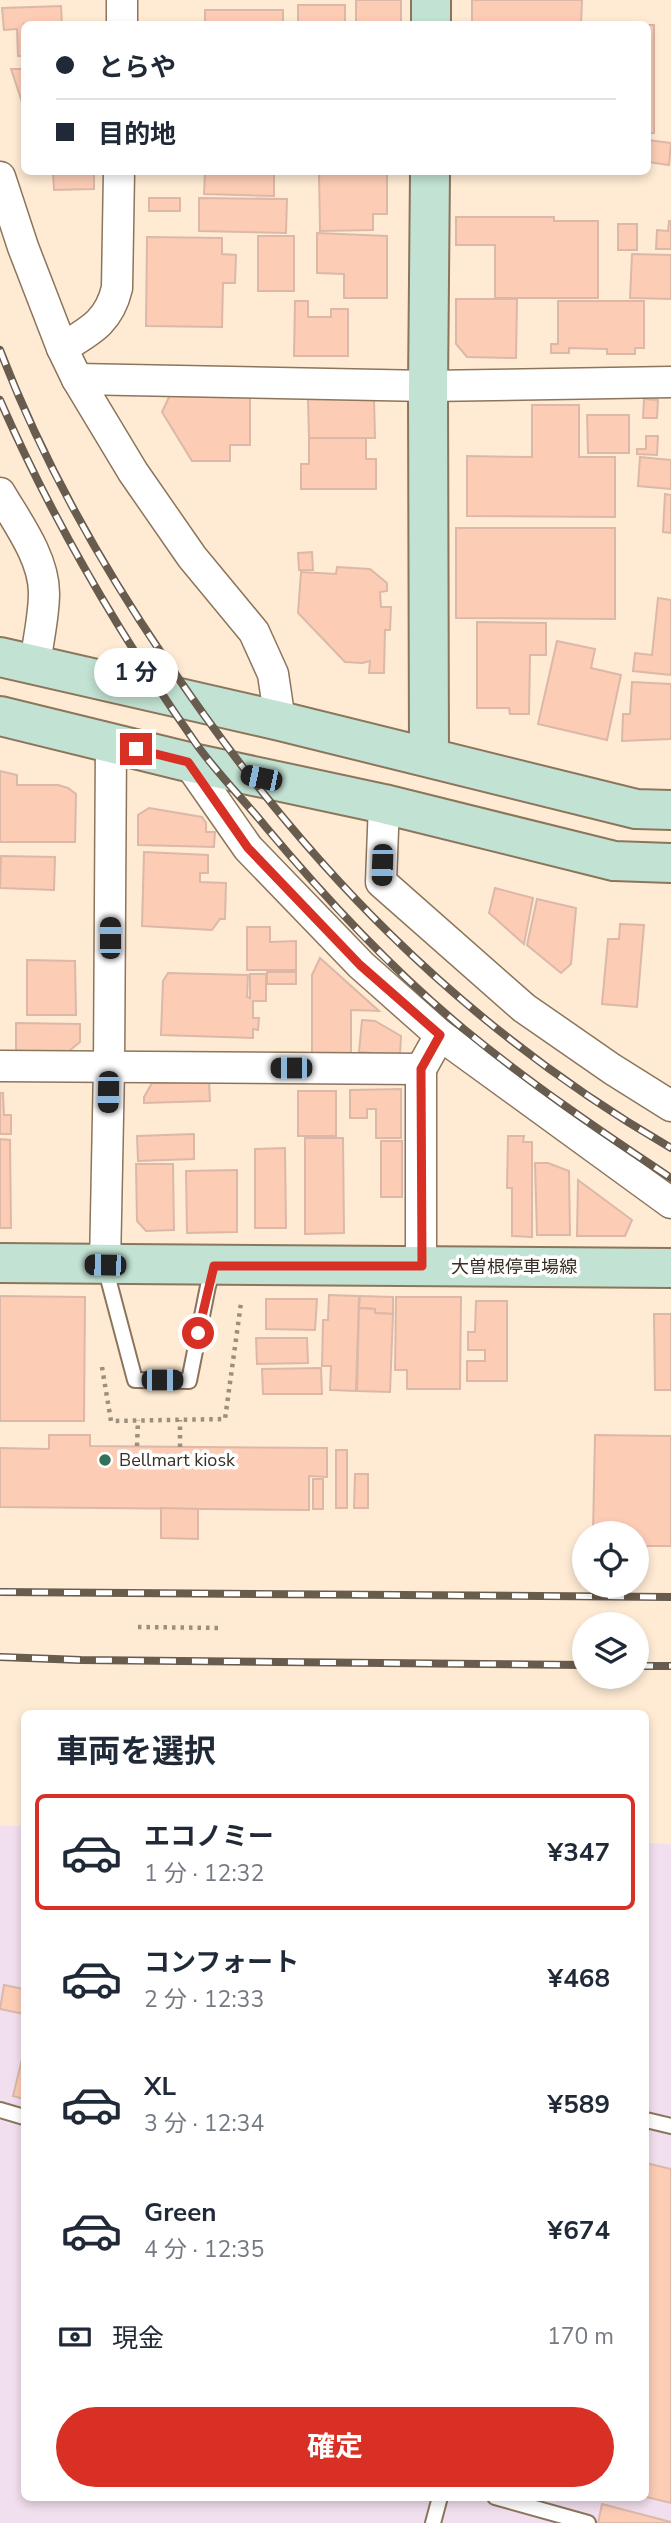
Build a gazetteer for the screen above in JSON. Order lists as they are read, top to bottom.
{
  "streets": {
    "street": ["大曽根停車場線"]
  },
  "places": ["Bellmart kiosk"],
  "page": {
    "banner": ["とらや", "目的地"],
    "bubble": "1 分",
    "heading": "車両を選択",
    "list": [
      {
        "name": "エコノミー",
        "note": "1 分 · 12:32",
        "value": "¥347"
      },
      {
        "name": "コンフォート",
        "note": "2 分 · 12:33",
        "value": "¥468"
      },
      {
        "name": "XL",
        "note": "3 分 · 12:34",
        "value": "¥589"
      },
      {
        "name": "Green",
        "note": "4 分 · 12:35",
        "value": "¥674"
      }
    ],
    "pay": ["現金", "170 m"],
    "buttons": "確定"
  }
}
